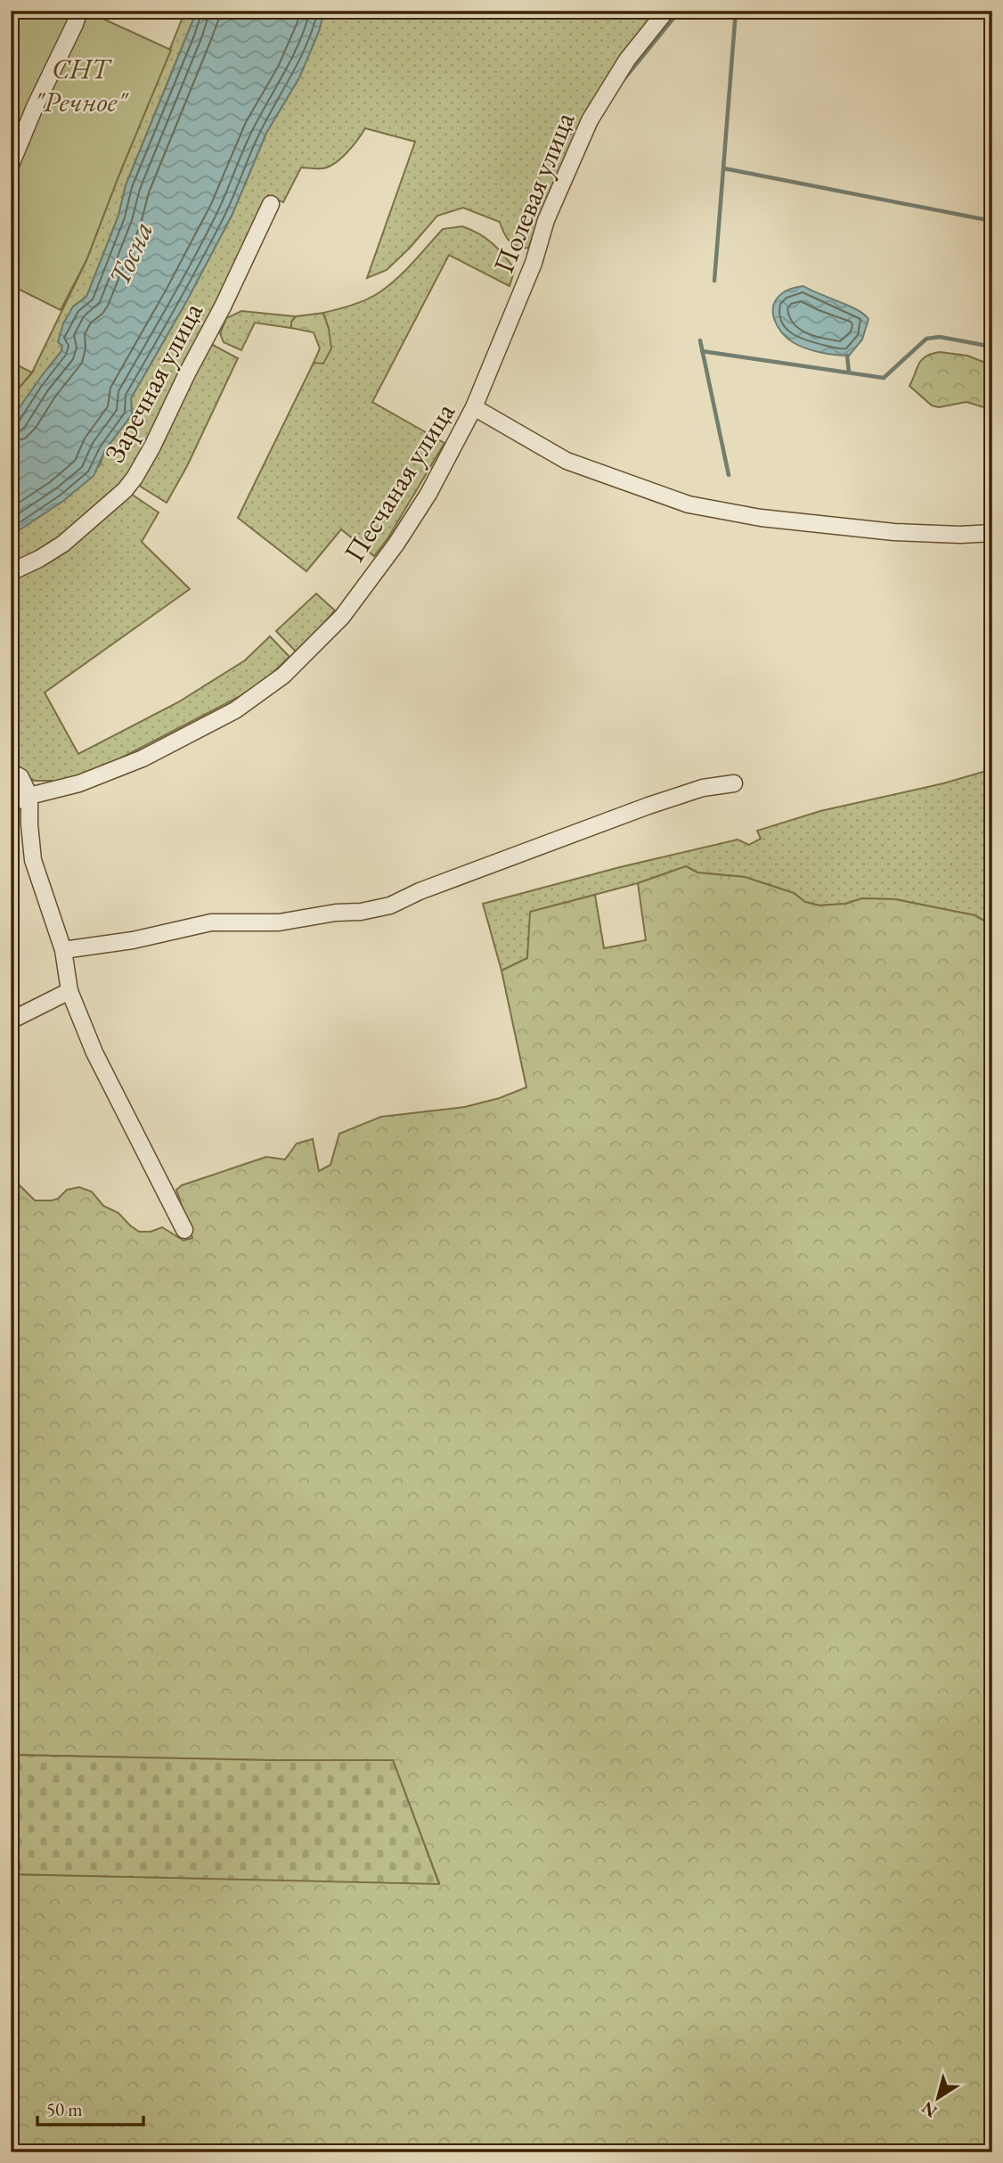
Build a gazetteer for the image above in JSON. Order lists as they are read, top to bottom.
{
  "streets": {
    "street": ["Полевая улица", "Заречная улица", "Песчаная улица"]
  },
  "crossings": [
    ["Полевая улица", "Песчаная улица"]
  ],
  "water": ["Тосна"],
  "parks": ["СНТ \"Речное\""],
  "scale_bar": "50 m",
  "north": "bottom left"
}
